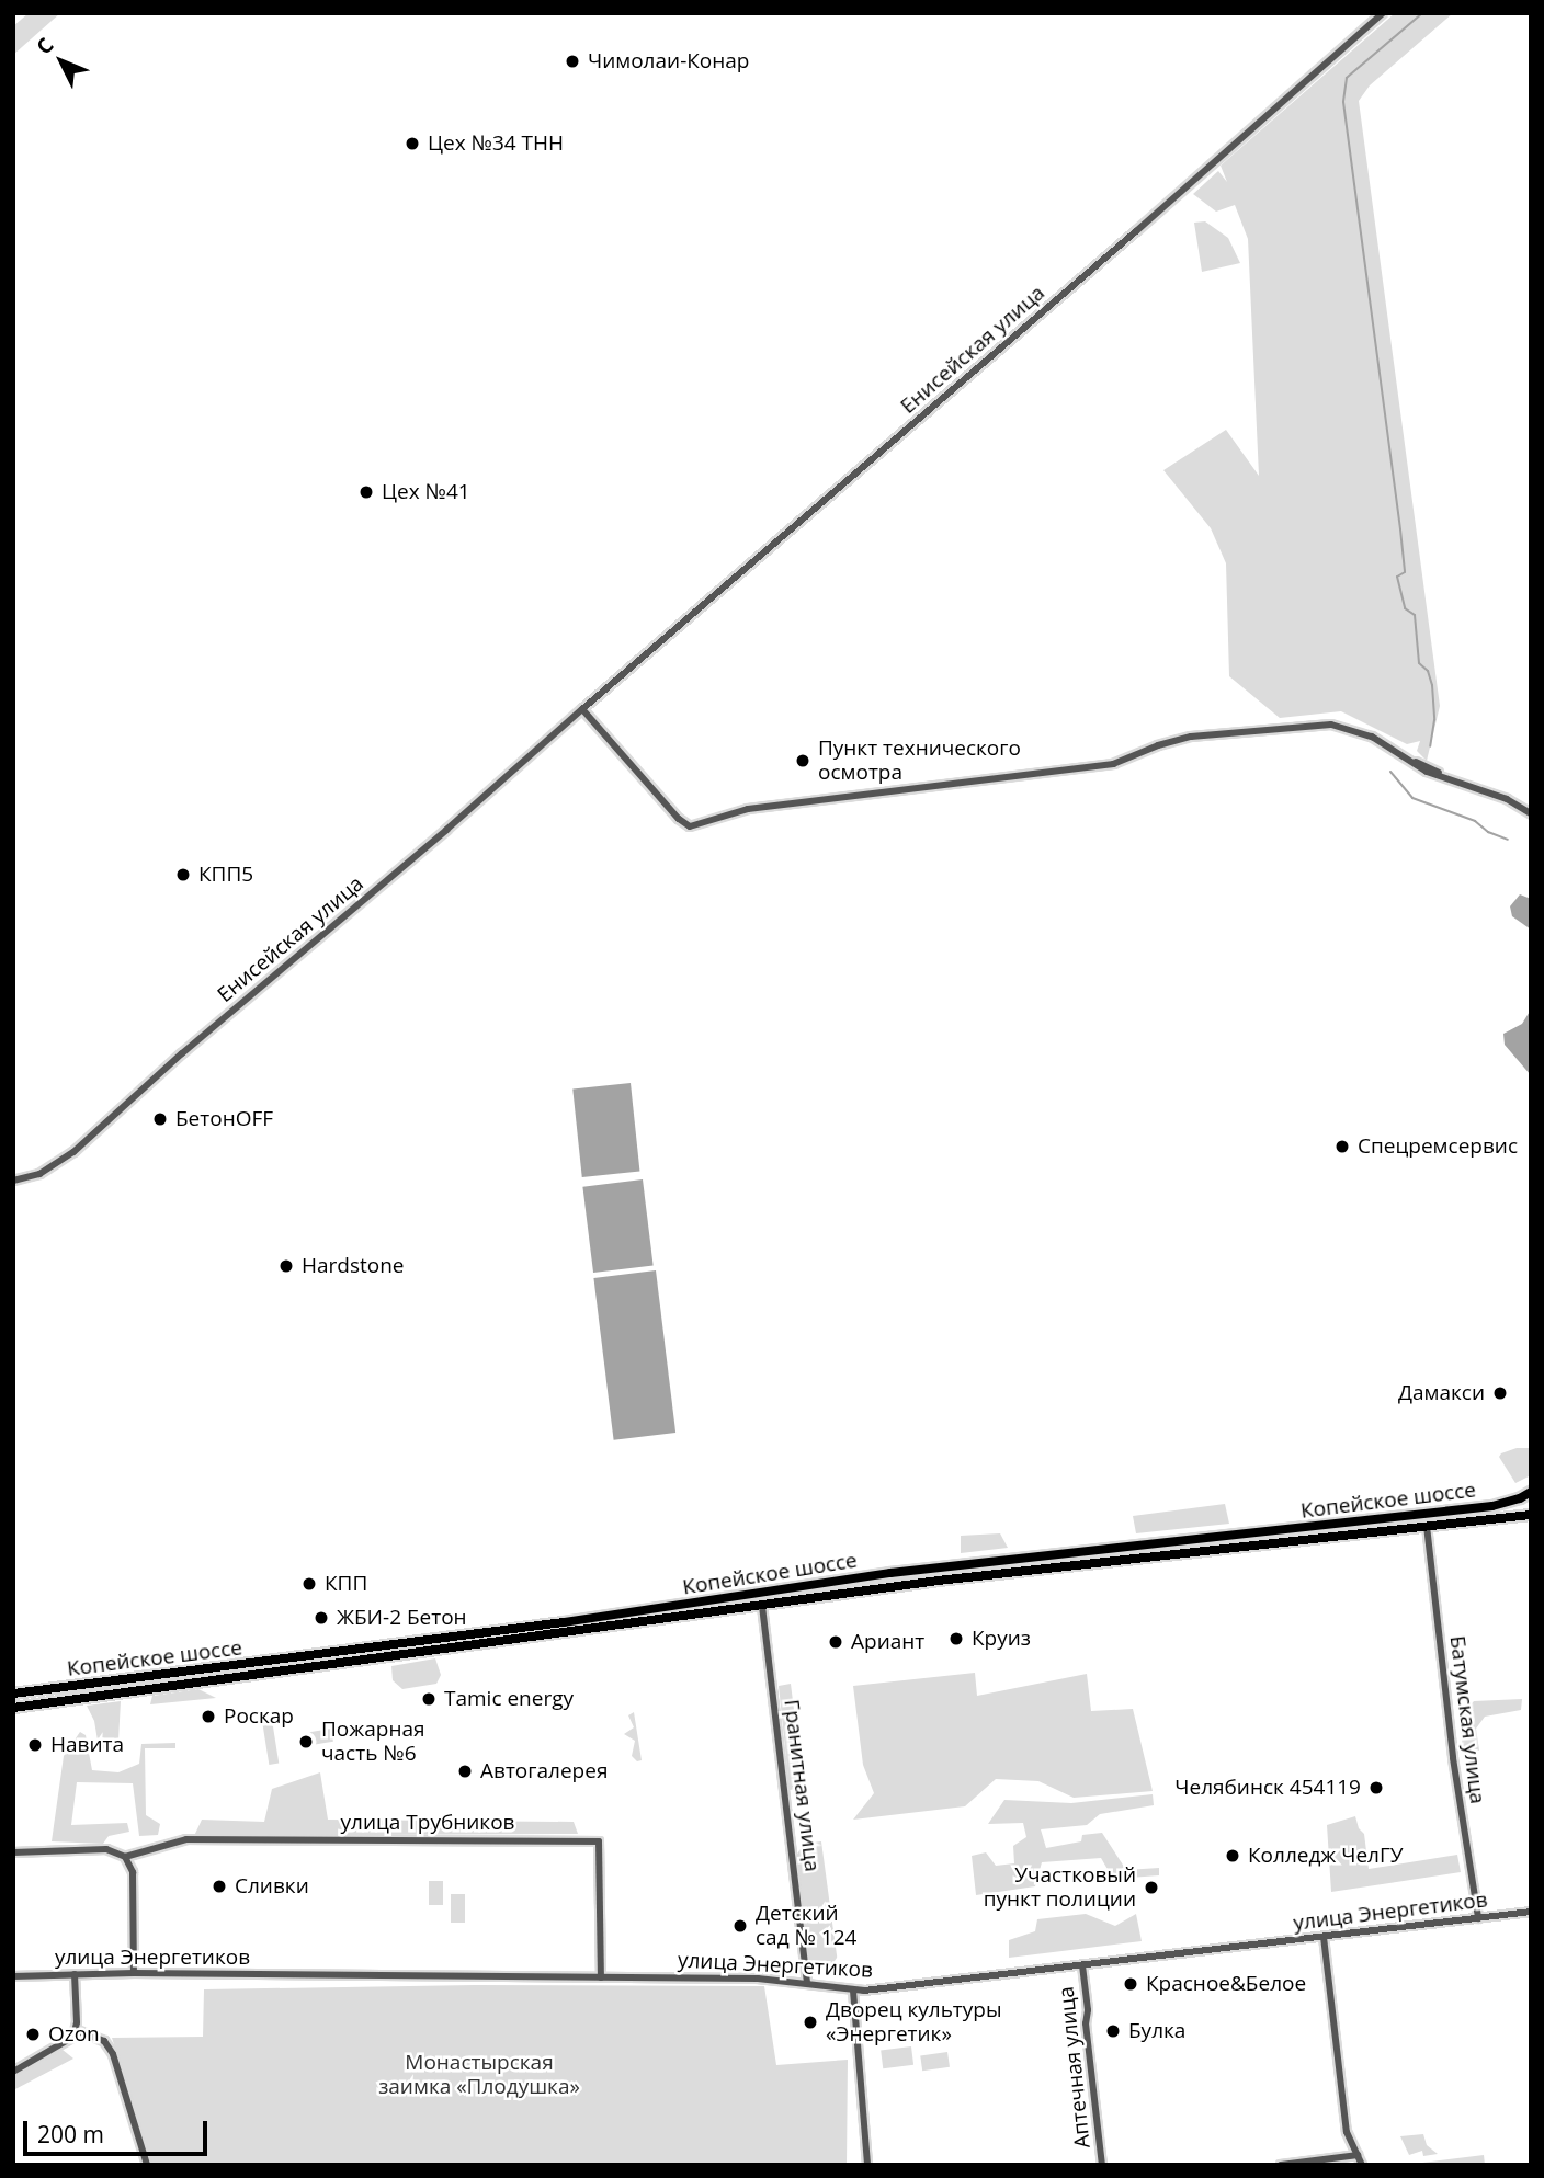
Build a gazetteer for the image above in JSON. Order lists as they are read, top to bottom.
{
  "streets": {
    "main road": ["Копейское шоссе", "Гранитная улица"],
    "street": [
      "Енисейская улица",
      "Батумская улица",
      "улица Трубников",
      "улица Энергетиков",
      "Аптечная улица"
    ]
  },
  "crossings": [
    ["Копейское шоссе", "Батумская улица"],
    ["Копейское шоссе", "Гранитная улица"],
    ["Батумская улица", "улица Энергетиков"],
    ["Гранитная улица", "улица Энергетиков"],
    ["улица Трубников", "улица Энергетиков"],
    ["улица Энергетиков", "Аптечная улица"]
  ],
  "parks": ["Монастырская заимка «Плодушка»"],
  "places": [
    "Чимолаи-Конар",
    "Цех №34 ТНН",
    "Цех №41",
    "Пункт технического осмотра",
    "КПП5",
    "БетонOFF",
    "Спецремсервис",
    "Hardstone",
    "Дамакси",
    "КПП",
    "ЖБИ-2 Бетон",
    "Круиз",
    "Ариант",
    "Tamic energy",
    "Роскар",
    "Пожарная часть №6",
    "Навита",
    "Автогалерея",
    "Челябинск 454119",
    "Колледж ЧелГУ",
    "Сливки",
    "Участковый пункт полиции",
    "Детский сад № 124",
    "Красное&Белое",
    "Дворец культуры «Энергетик»",
    "Булка",
    "Ozon"
  ],
  "scale_bar": "200 m",
  "north": "top left"
}
